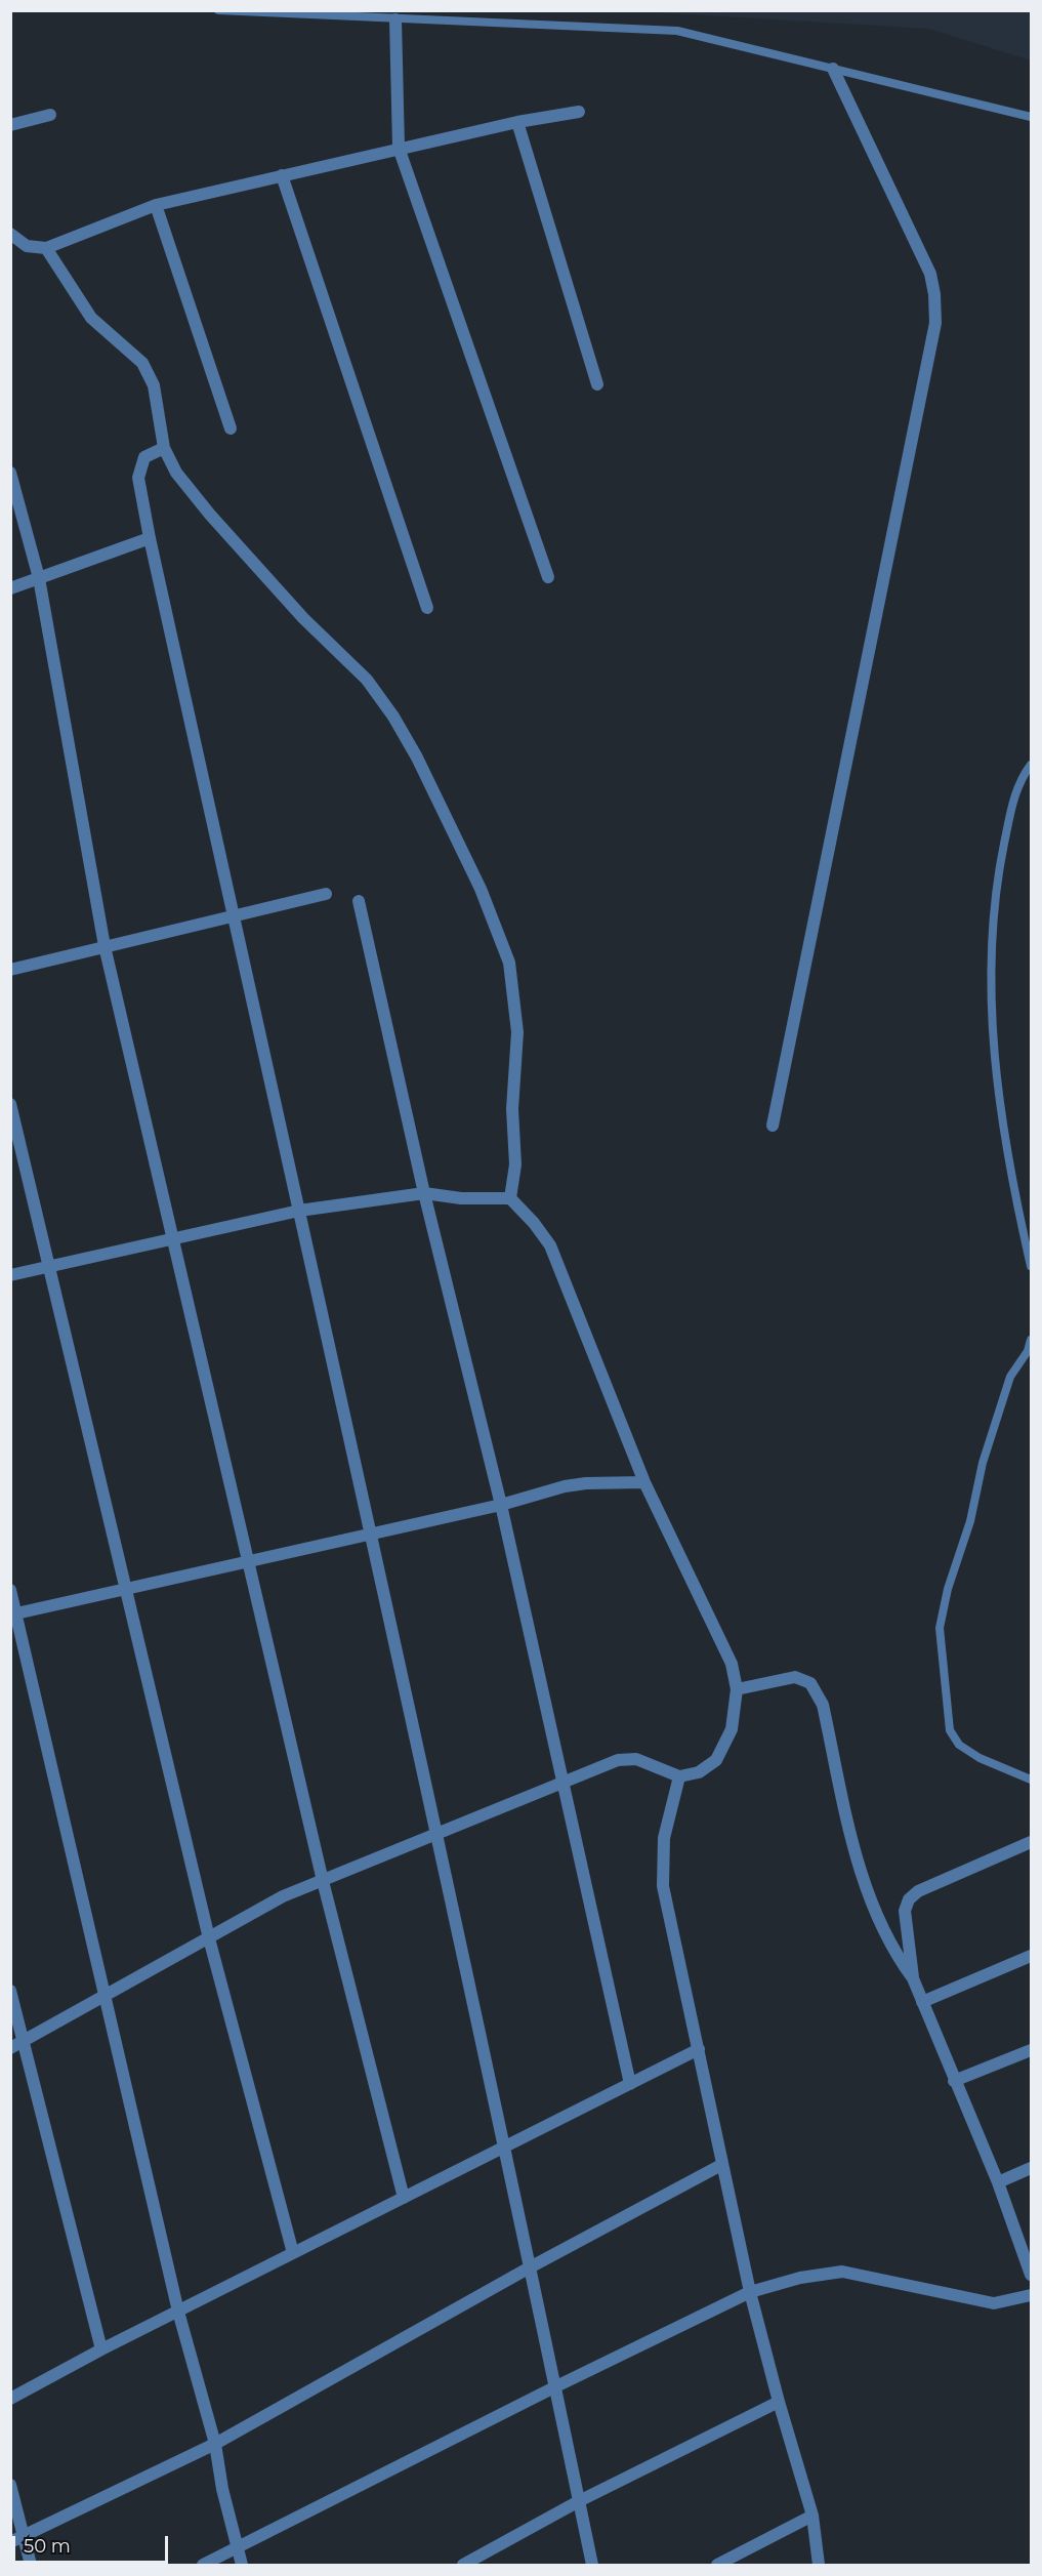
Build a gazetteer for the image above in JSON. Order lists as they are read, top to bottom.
{
  "scale_bar": "50 m"
}
